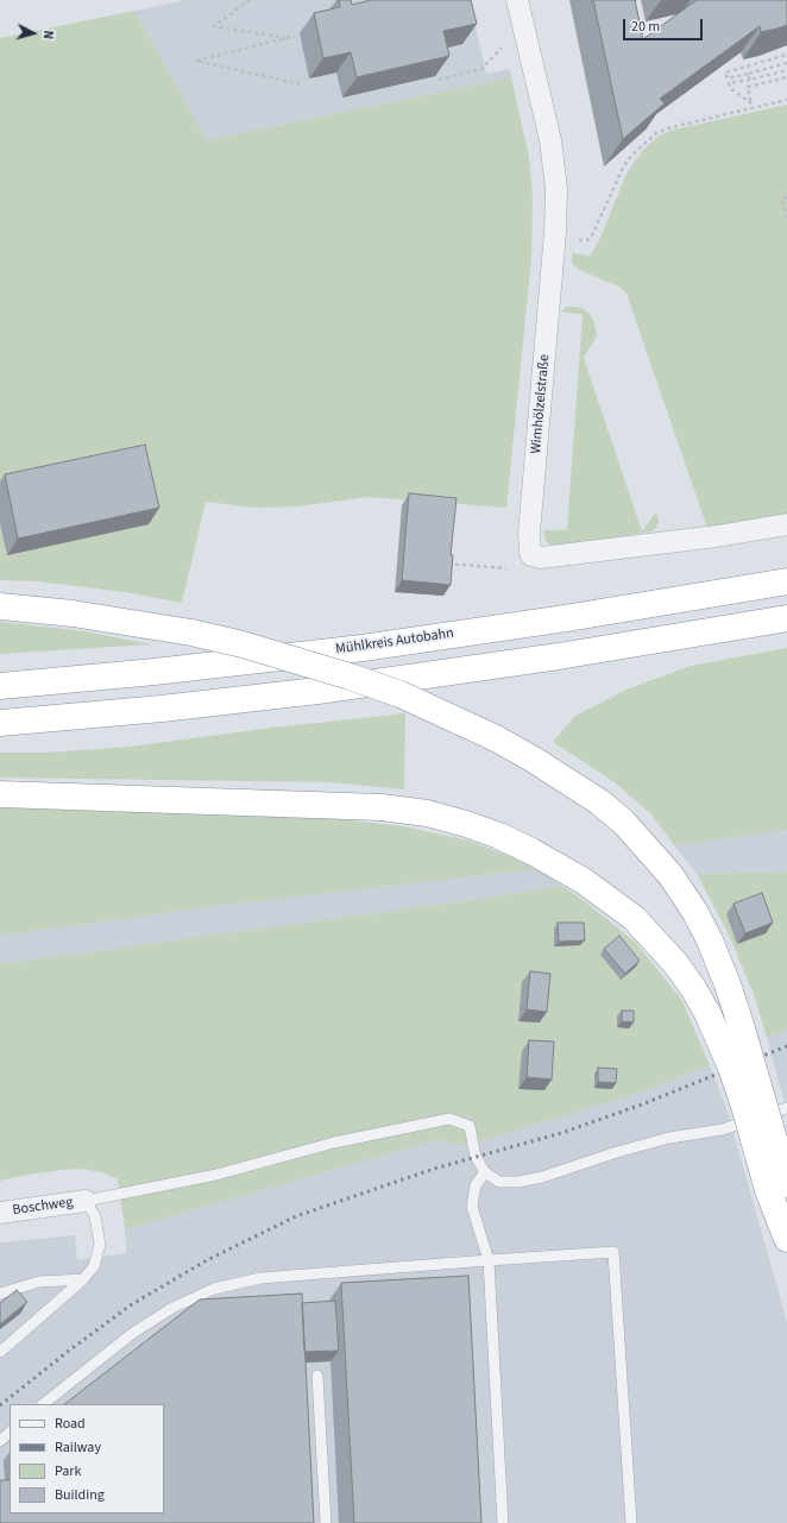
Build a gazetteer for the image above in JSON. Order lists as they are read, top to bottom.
{
  "streets": {
    "highway": ["Mühlkreis Autobahn"],
    "street": ["Wimhölzelstraße", "Boschweg"]
  },
  "legend": [
    "Road",
    "Railway",
    "Park",
    "Building"
  ],
  "scale_bar": "20 m",
  "north": "right"
}
